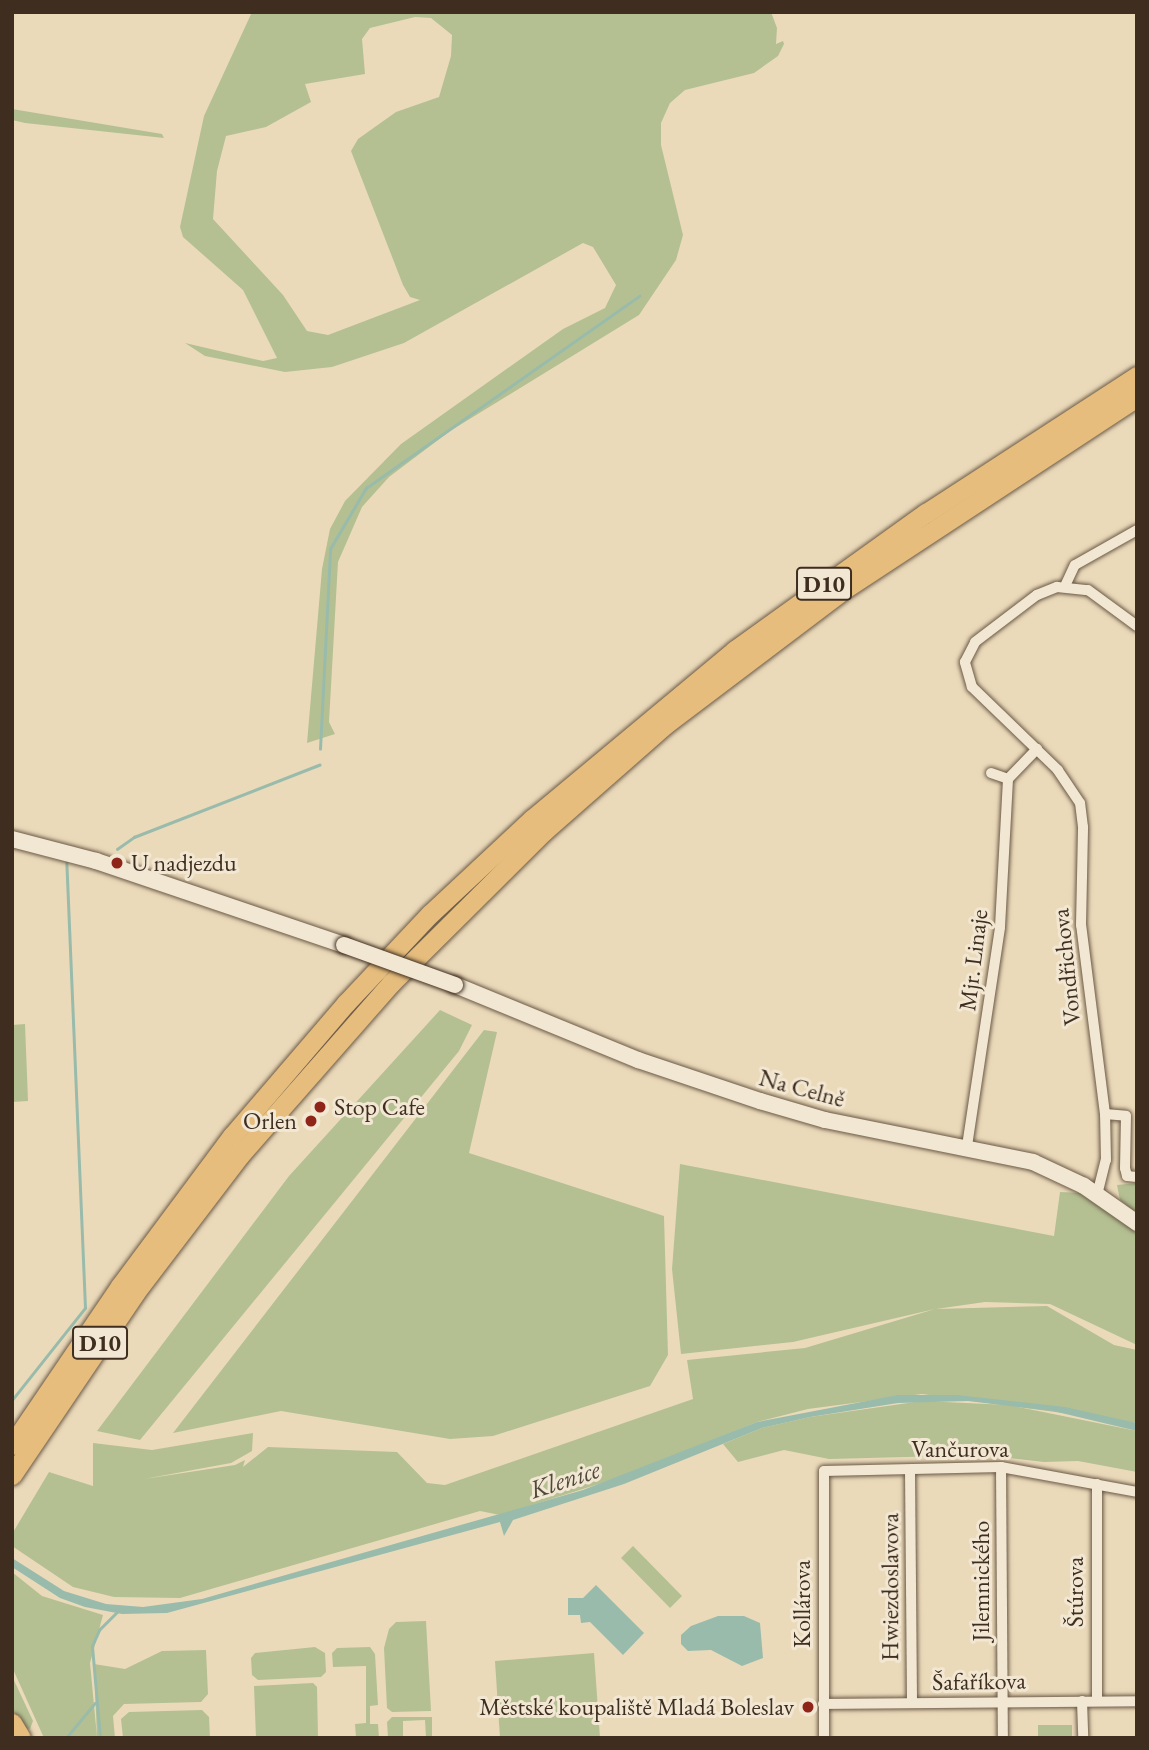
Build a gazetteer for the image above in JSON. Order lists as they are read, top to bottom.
{
  "streets": {
    "highway": ["D10"],
    "street": [
      "Mjr. Linaje",
      "Vondřichova",
      "Na Celně",
      "Vančurova",
      "Jilemnického",
      "Hwiezdoslavova",
      "Štúrova",
      "Kollárova",
      "Šafaříkova"
    ]
  },
  "crossings": [
    ["Mjr. Linaje", "Na Celně"],
    ["Vondřichova", "Na Celně"],
    ["Vančurova", "Jilemnického"],
    ["Vančurova", "Hwiezdoslavova"],
    ["Vančurova", "Štúrova"],
    ["Vančurova", "Kollárova"],
    ["Jilemnického", "Šafaříkova"],
    ["Hwiezdoslavova", "Šafaříkova"],
    ["Štúrova", "Šafaříkova"],
    ["Kollárova", "Šafaříkova"]
  ],
  "water": ["Klenice"],
  "places": [
    "U nadjezdu",
    "Stop Cafe",
    "Orlen",
    "Městské koupaliště Mladá Boleslav"
  ]
}
